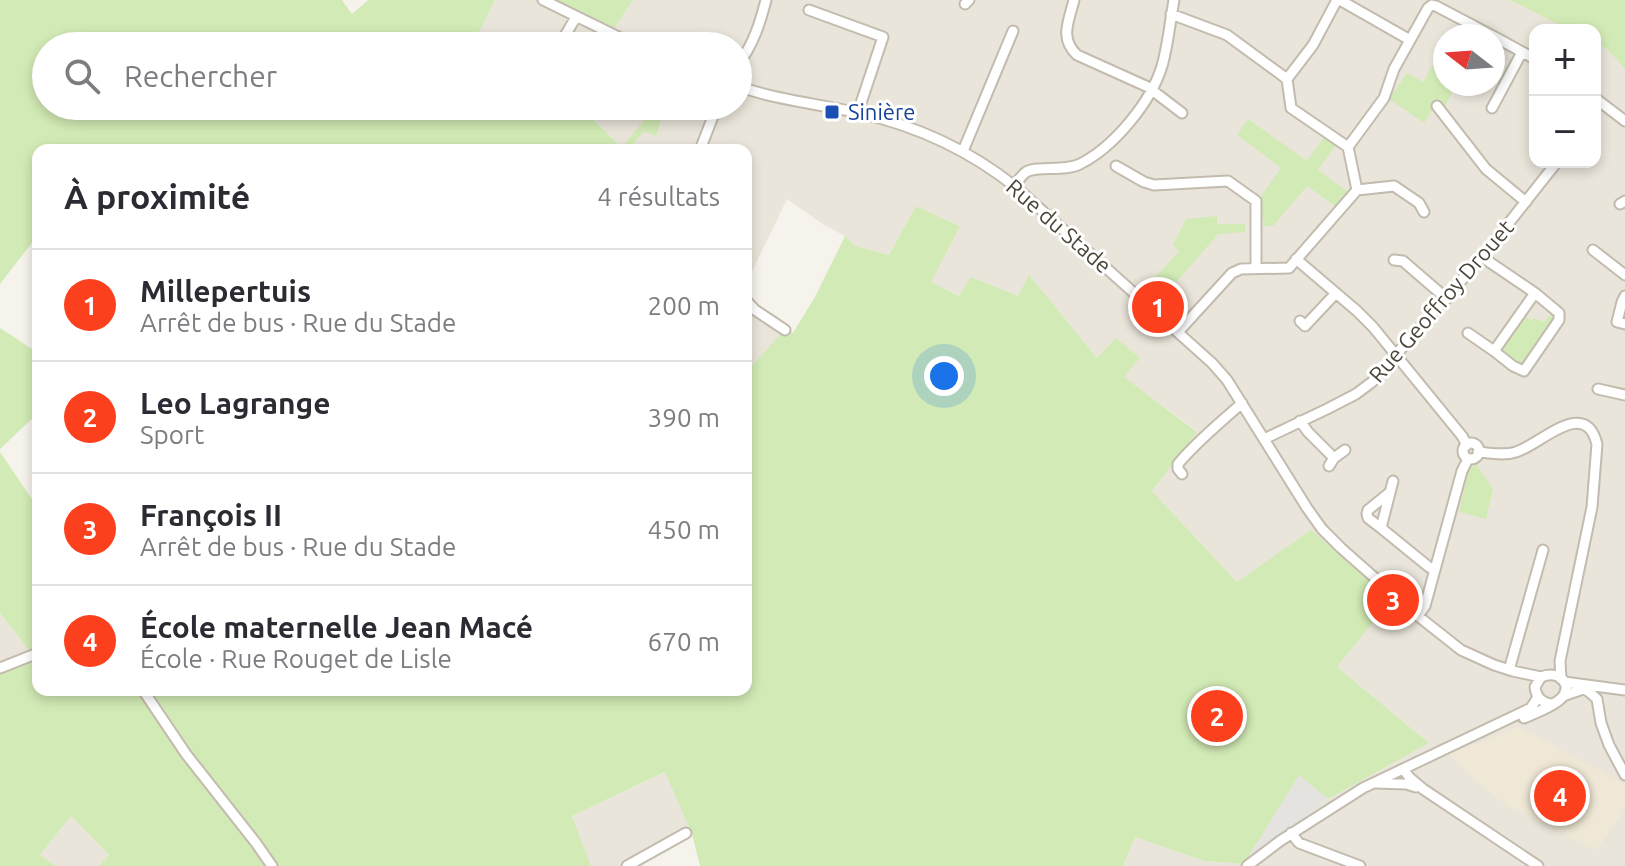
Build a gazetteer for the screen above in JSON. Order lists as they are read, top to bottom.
{
  "streets": {
    "street": ["Rue du Stade", "Rue Geoffroy Drouet"]
  },
  "crossings": [
    ["Rue du Stade", "Rue Geoffroy Drouet"]
  ],
  "places": {
    "transit": ["Sinière"]
  },
  "north": "left",
  "page": {
    "map_buttons": ["+", "−"],
    "search": "Rechercher",
    "heading": ["À proximité", "4 résultats"],
    "list": [
      {
        "mark": "1",
        "name": "Millepertuis",
        "note": "Arrêt de bus · Rue du Stade",
        "value": "200 m"
      },
      {
        "mark": "2",
        "name": "Leo Lagrange",
        "note": "Sport",
        "value": "390 m"
      },
      {
        "mark": "3",
        "name": "François II",
        "note": "Arrêt de bus · Rue du Stade",
        "value": "450 m"
      },
      {
        "mark": "4",
        "name": "École maternelle Jean Macé",
        "note": "École · Rue Rouget de Lisle",
        "value": "670 m"
      }
    ],
    "pins": [
      "1",
      "3",
      "2",
      "4"
    ]
  }
}
